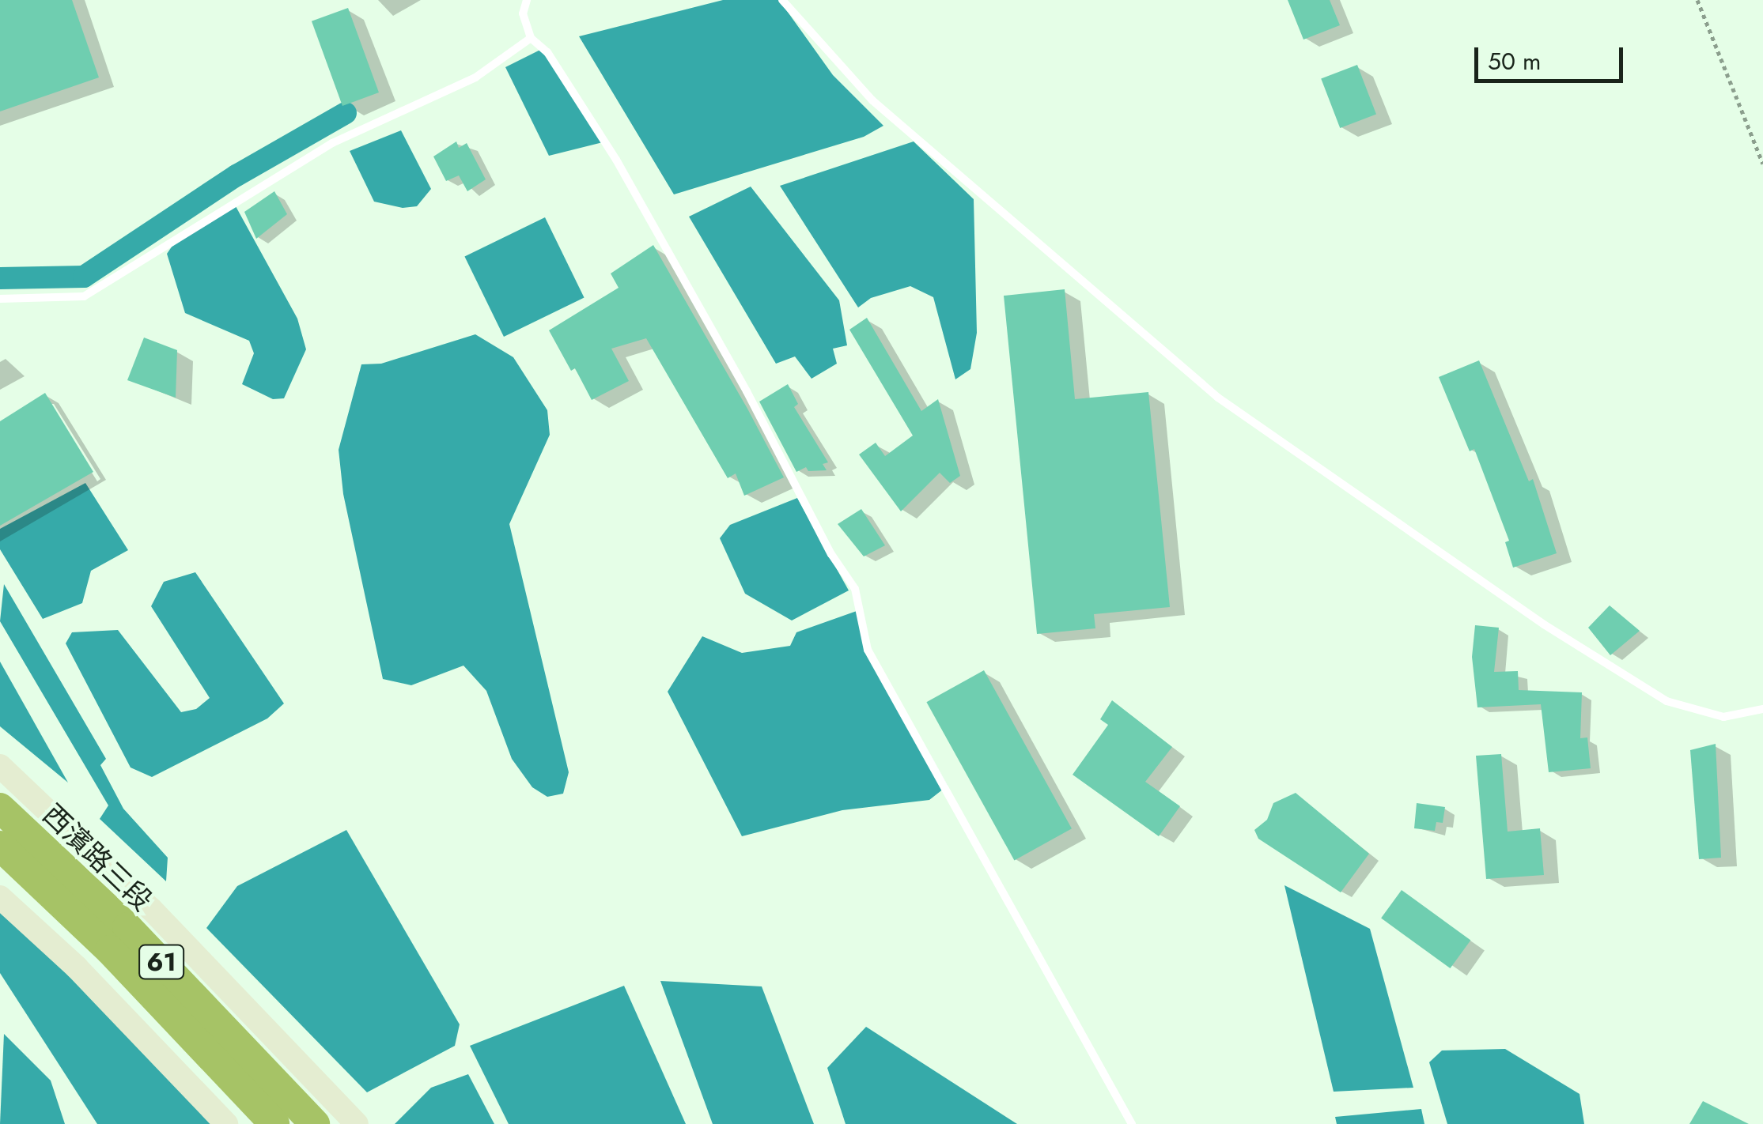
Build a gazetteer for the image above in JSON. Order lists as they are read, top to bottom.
{
  "streets": {
    "highway": ["61"],
    "street": ["西濱路三段"]
  },
  "scale_bar": "50 m"
}
